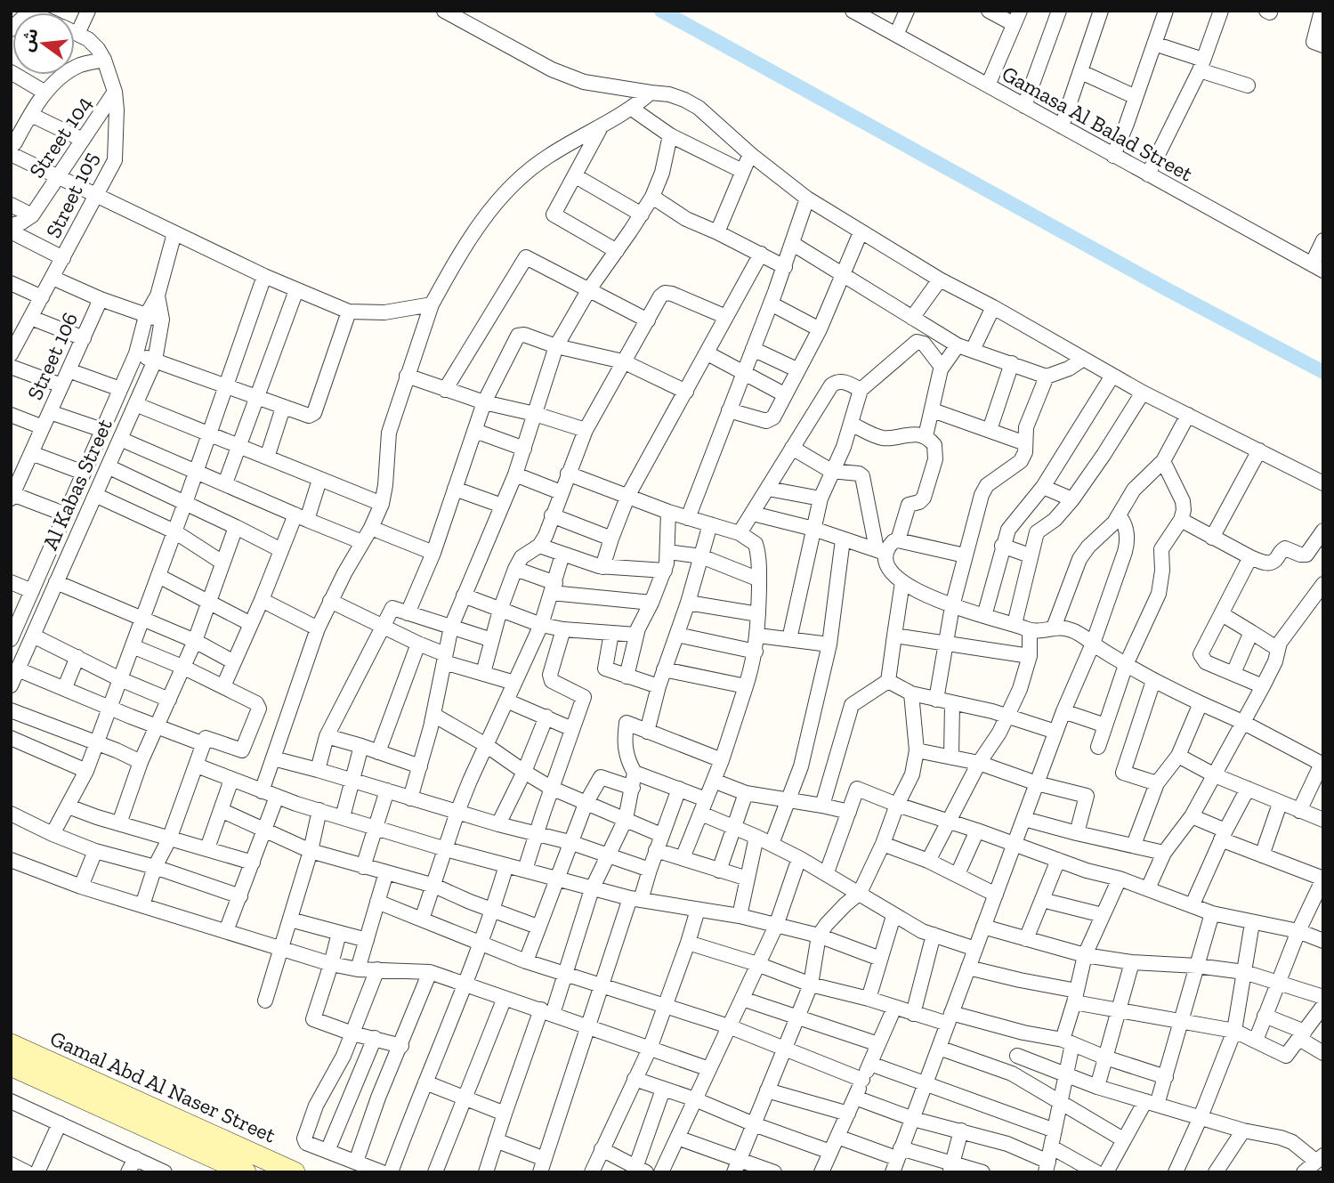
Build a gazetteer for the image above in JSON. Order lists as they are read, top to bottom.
{
  "streets": {
    "main road": ["Gamal Abd Al Naser Street"],
    "street": [
      "Gamasa Al Balad Street",
      "Street 104",
      "Street 105",
      "Street 106",
      "Al Kabas Street"
    ]
  },
  "crossings": [
    ["Street 104", "Street 105"]
  ],
  "north": "left"
}
